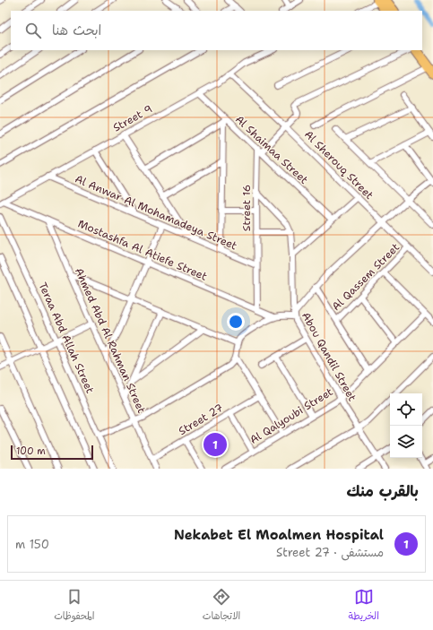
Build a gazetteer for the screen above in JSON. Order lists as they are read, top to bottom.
{
  "streets": {
    "street": [
      "Street 9",
      "Al Shaimaa Street",
      "Al Sherouq Street",
      "Street 16",
      "Al Anwar Al Mohamadeya Street",
      "Mostashfa Al Atiefe Street",
      "Al Qassem Street",
      "Teraa Abd Allah Street",
      "Ahmed Abd Al Rahman Street",
      "Abou Qandil Street",
      "Al Qalyoubi Street",
      "Street 27"
    ]
  },
  "crossings": [
    ["Street 9", "Al Shaimaa Street"],
    ["Street 9", "Al Sherouq Street"],
    ["Street 9", "Al Anwar Al Mohamadeya Street"],
    ["Street 9", "Mostashfa Al Atiefe Street"],
    ["Al Shaimaa Street", "Street 16"],
    ["Al Sherouq Street", "Al Qassem Street"],
    ["Street 16", "Al Anwar Al Mohamadeya Street"],
    ["Street 16", "Mostashfa Al Atiefe Street"],
    ["Street 16", "Abou Qandil Street"],
    ["Mostashfa Al Atiefe Street", "Ahmed Abd Al Rahman Street"],
    ["Ahmed Abd Al Rahman Street", "Street 27"],
    ["Abou Qandil Street", "Al Qalyoubi Street"]
  ],
  "scale_bar": "100 m",
  "page": {
    "search": "ابحث هنا",
    "pins": "1",
    "scale": "100 m",
    "heading": "بالقرب منك",
    "list": [
      {
        "mark": "1",
        "name": "Nekabet El Moalmen Hospital",
        "note": "مستشفى · Street 27",
        "value": "150 m"
      }
    ],
    "nav": ["الخريطة", "الاتجاهات", "المحفوظات"]
  }
}
